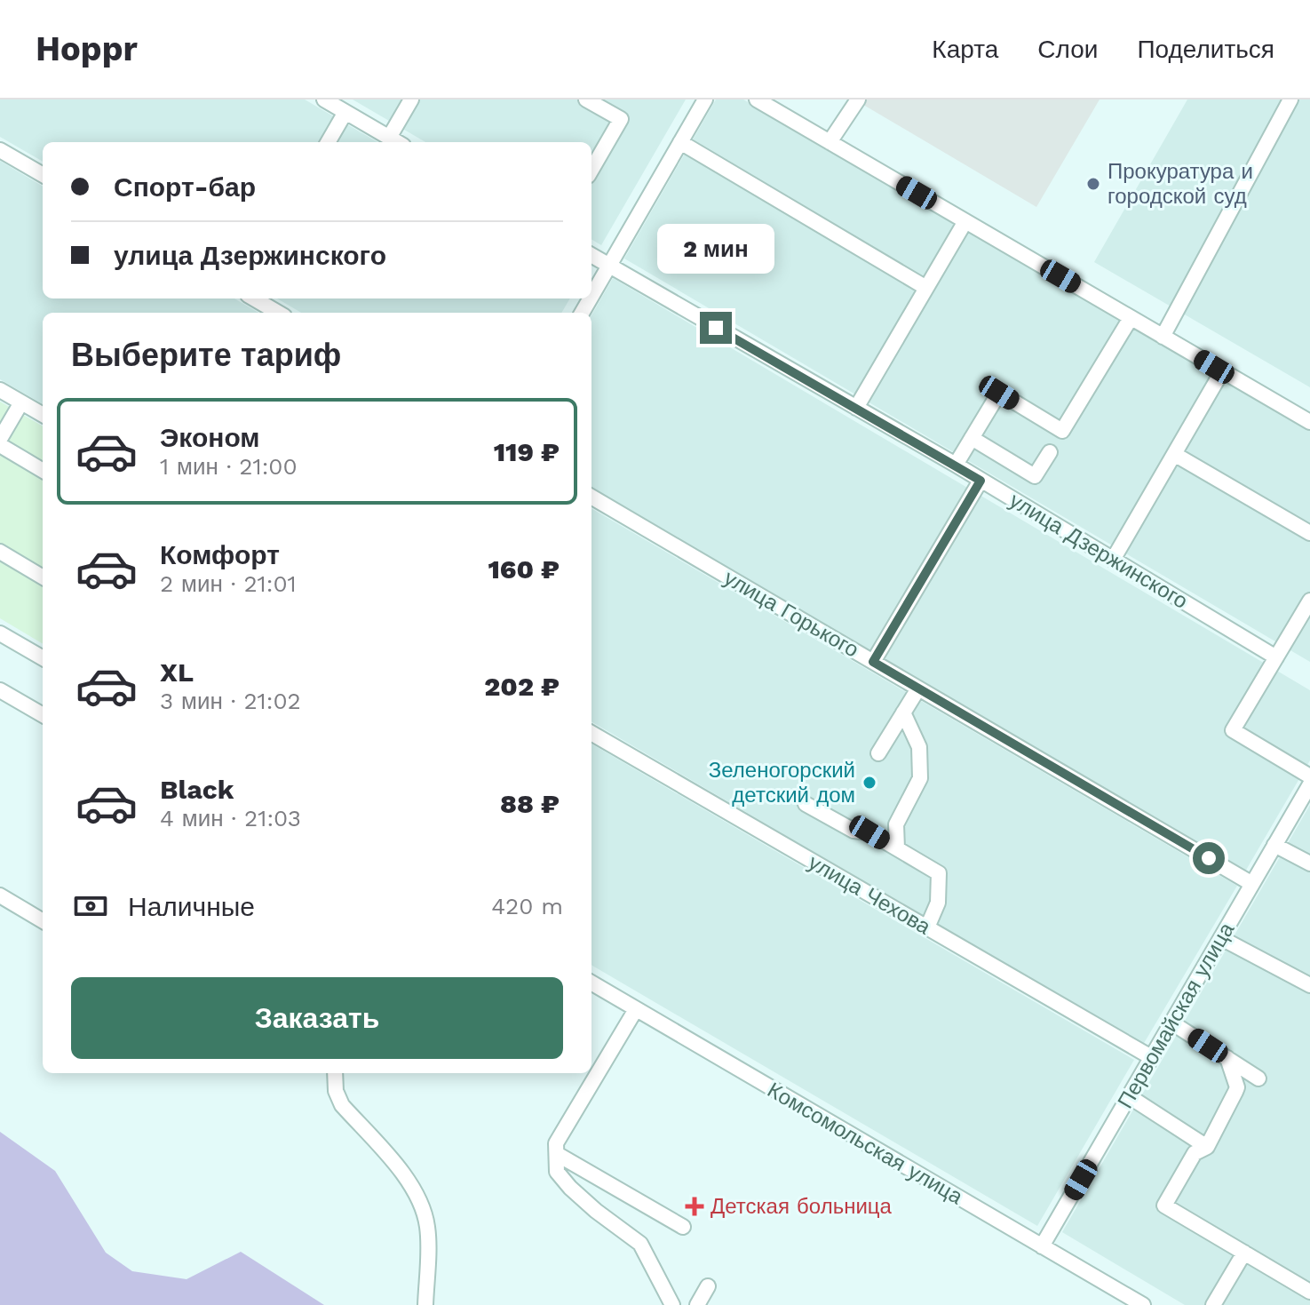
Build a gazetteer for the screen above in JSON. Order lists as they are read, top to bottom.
{
  "streets": {
    "street": [
      "улица Дзержинского",
      "улица Горького",
      "улица Чехова",
      "Первомайская улица",
      "Комсомольская улица"
    ]
  },
  "crossings": [
    ["улица Горького", "Первомайская улица"],
    ["улица Чехова", "Первомайская улица"],
    ["Первомайская улица", "Комсомольская улица"]
  ],
  "places": {
    "other": ["Прокуратура и городской суд", "Зеленогорский детский дом"],
    "health": ["Детская больница"]
  },
  "page": {
    "header": "Hoppr",
    "nav": ["Карта", "Слои", "Поделиться"],
    "banner": ["Спорт-бар", "улица Дзержинского"],
    "bubble": "2 мин",
    "heading": "Выберите тариф",
    "list": [
      {
        "name": "Эконом",
        "note": "1 мин · 21:00",
        "value": "119 ₽"
      },
      {
        "name": "Комфорт",
        "note": "2 мин · 21:01",
        "value": "160 ₽"
      },
      {
        "name": "XL",
        "note": "3 мин · 21:02",
        "value": "202 ₽"
      },
      {
        "name": "Black",
        "note": "4 мин · 21:03",
        "value": "88 ₽"
      }
    ],
    "pay": ["Наличные", "420 m"],
    "buttons": "Заказать"
  }
}
